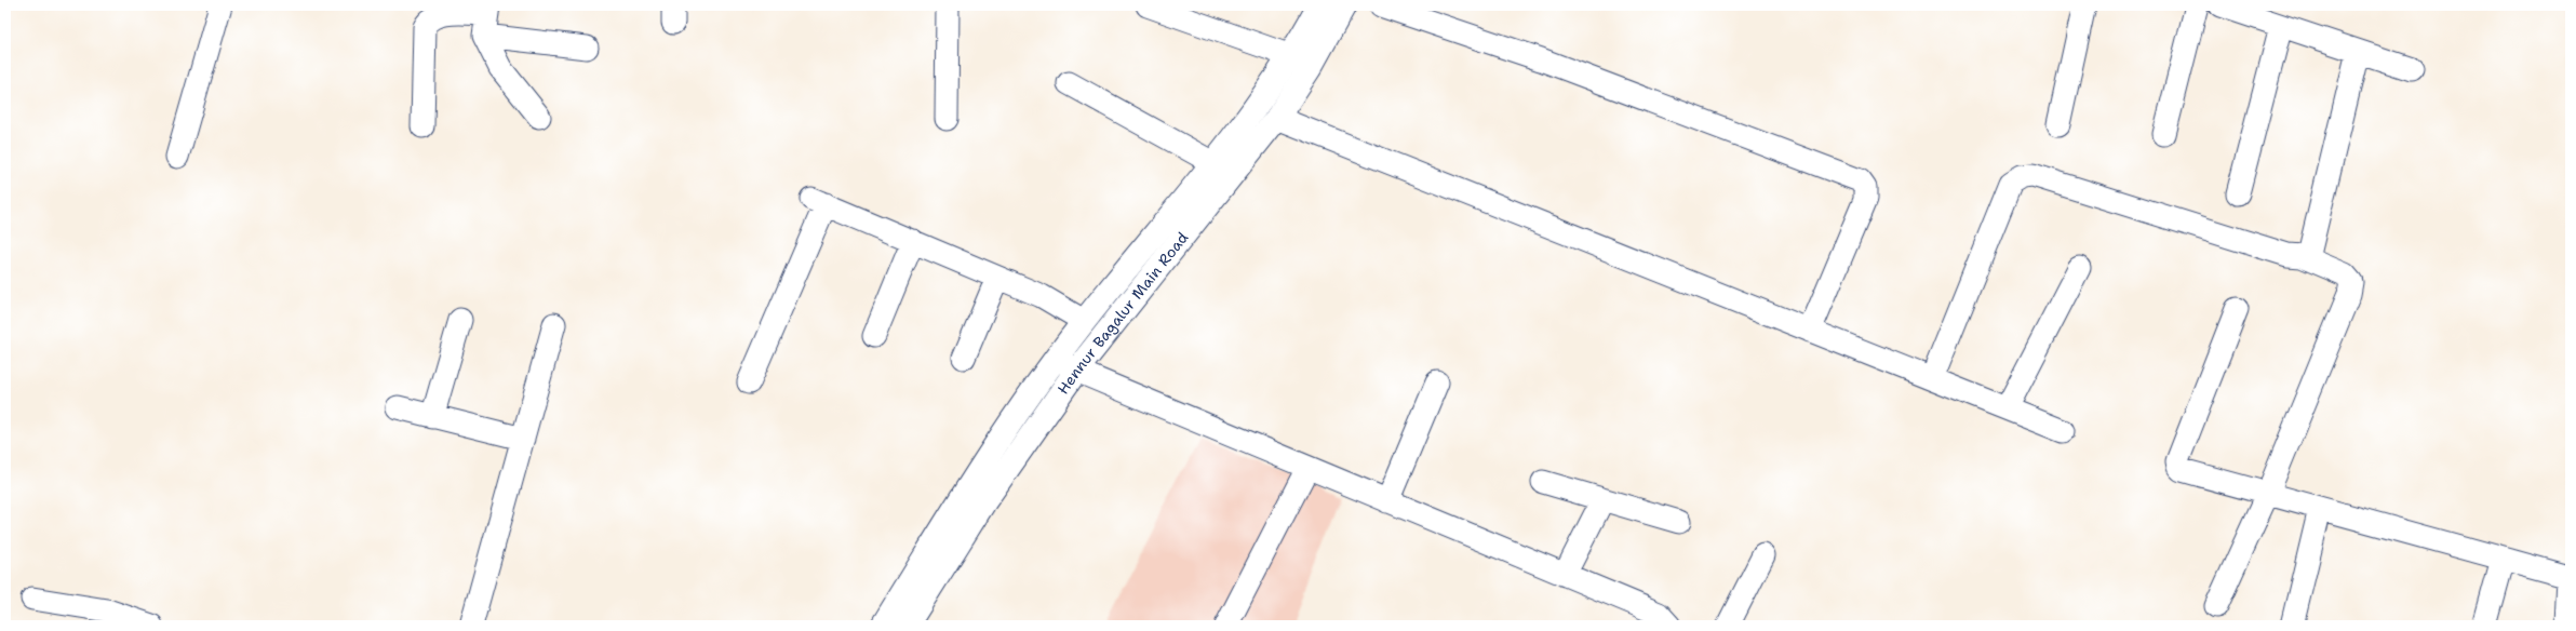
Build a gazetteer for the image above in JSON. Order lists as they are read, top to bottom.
{
  "streets": {
    "main road": ["Hennur Bagalur Main Road"]
  }
}
